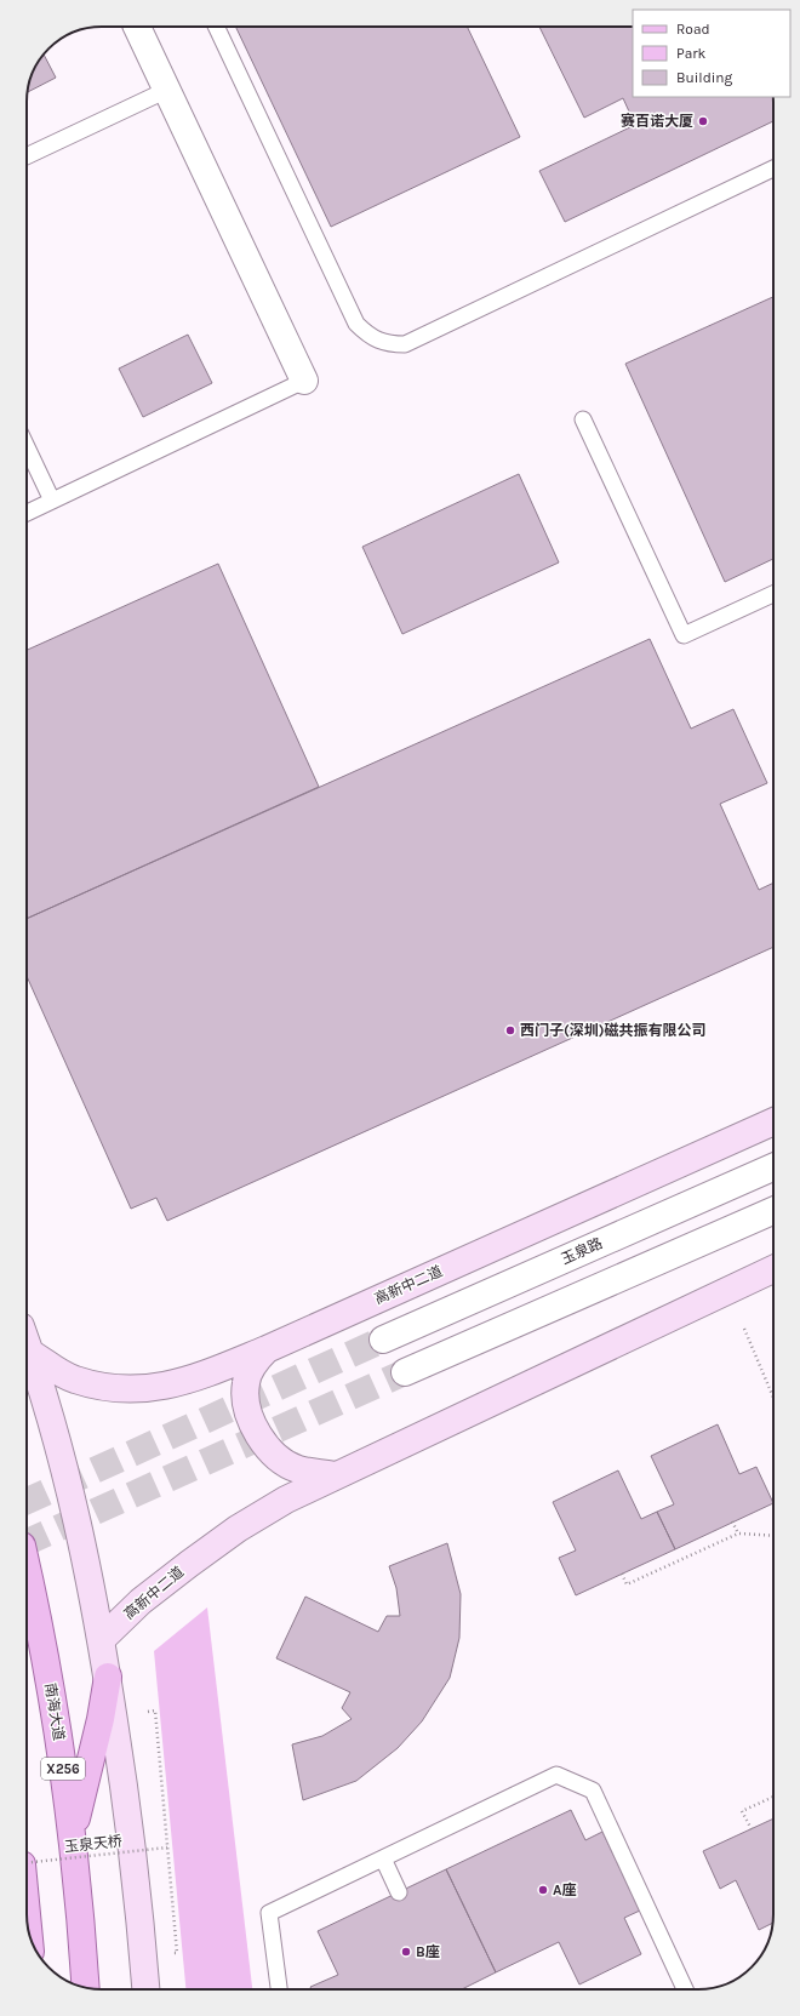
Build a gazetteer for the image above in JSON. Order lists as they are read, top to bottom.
{
  "streets": {
    "main road": ["高新中二道", "南海大道", "X256"],
    "street": ["玉泉路"],
    "path": ["玉泉天桥"]
  },
  "places": [
    "赛百诺大厦",
    "西门子(深圳)磁共振有限公司",
    "A座",
    "B座"
  ],
  "legend": ["Road", "Park", "Building"]
}
